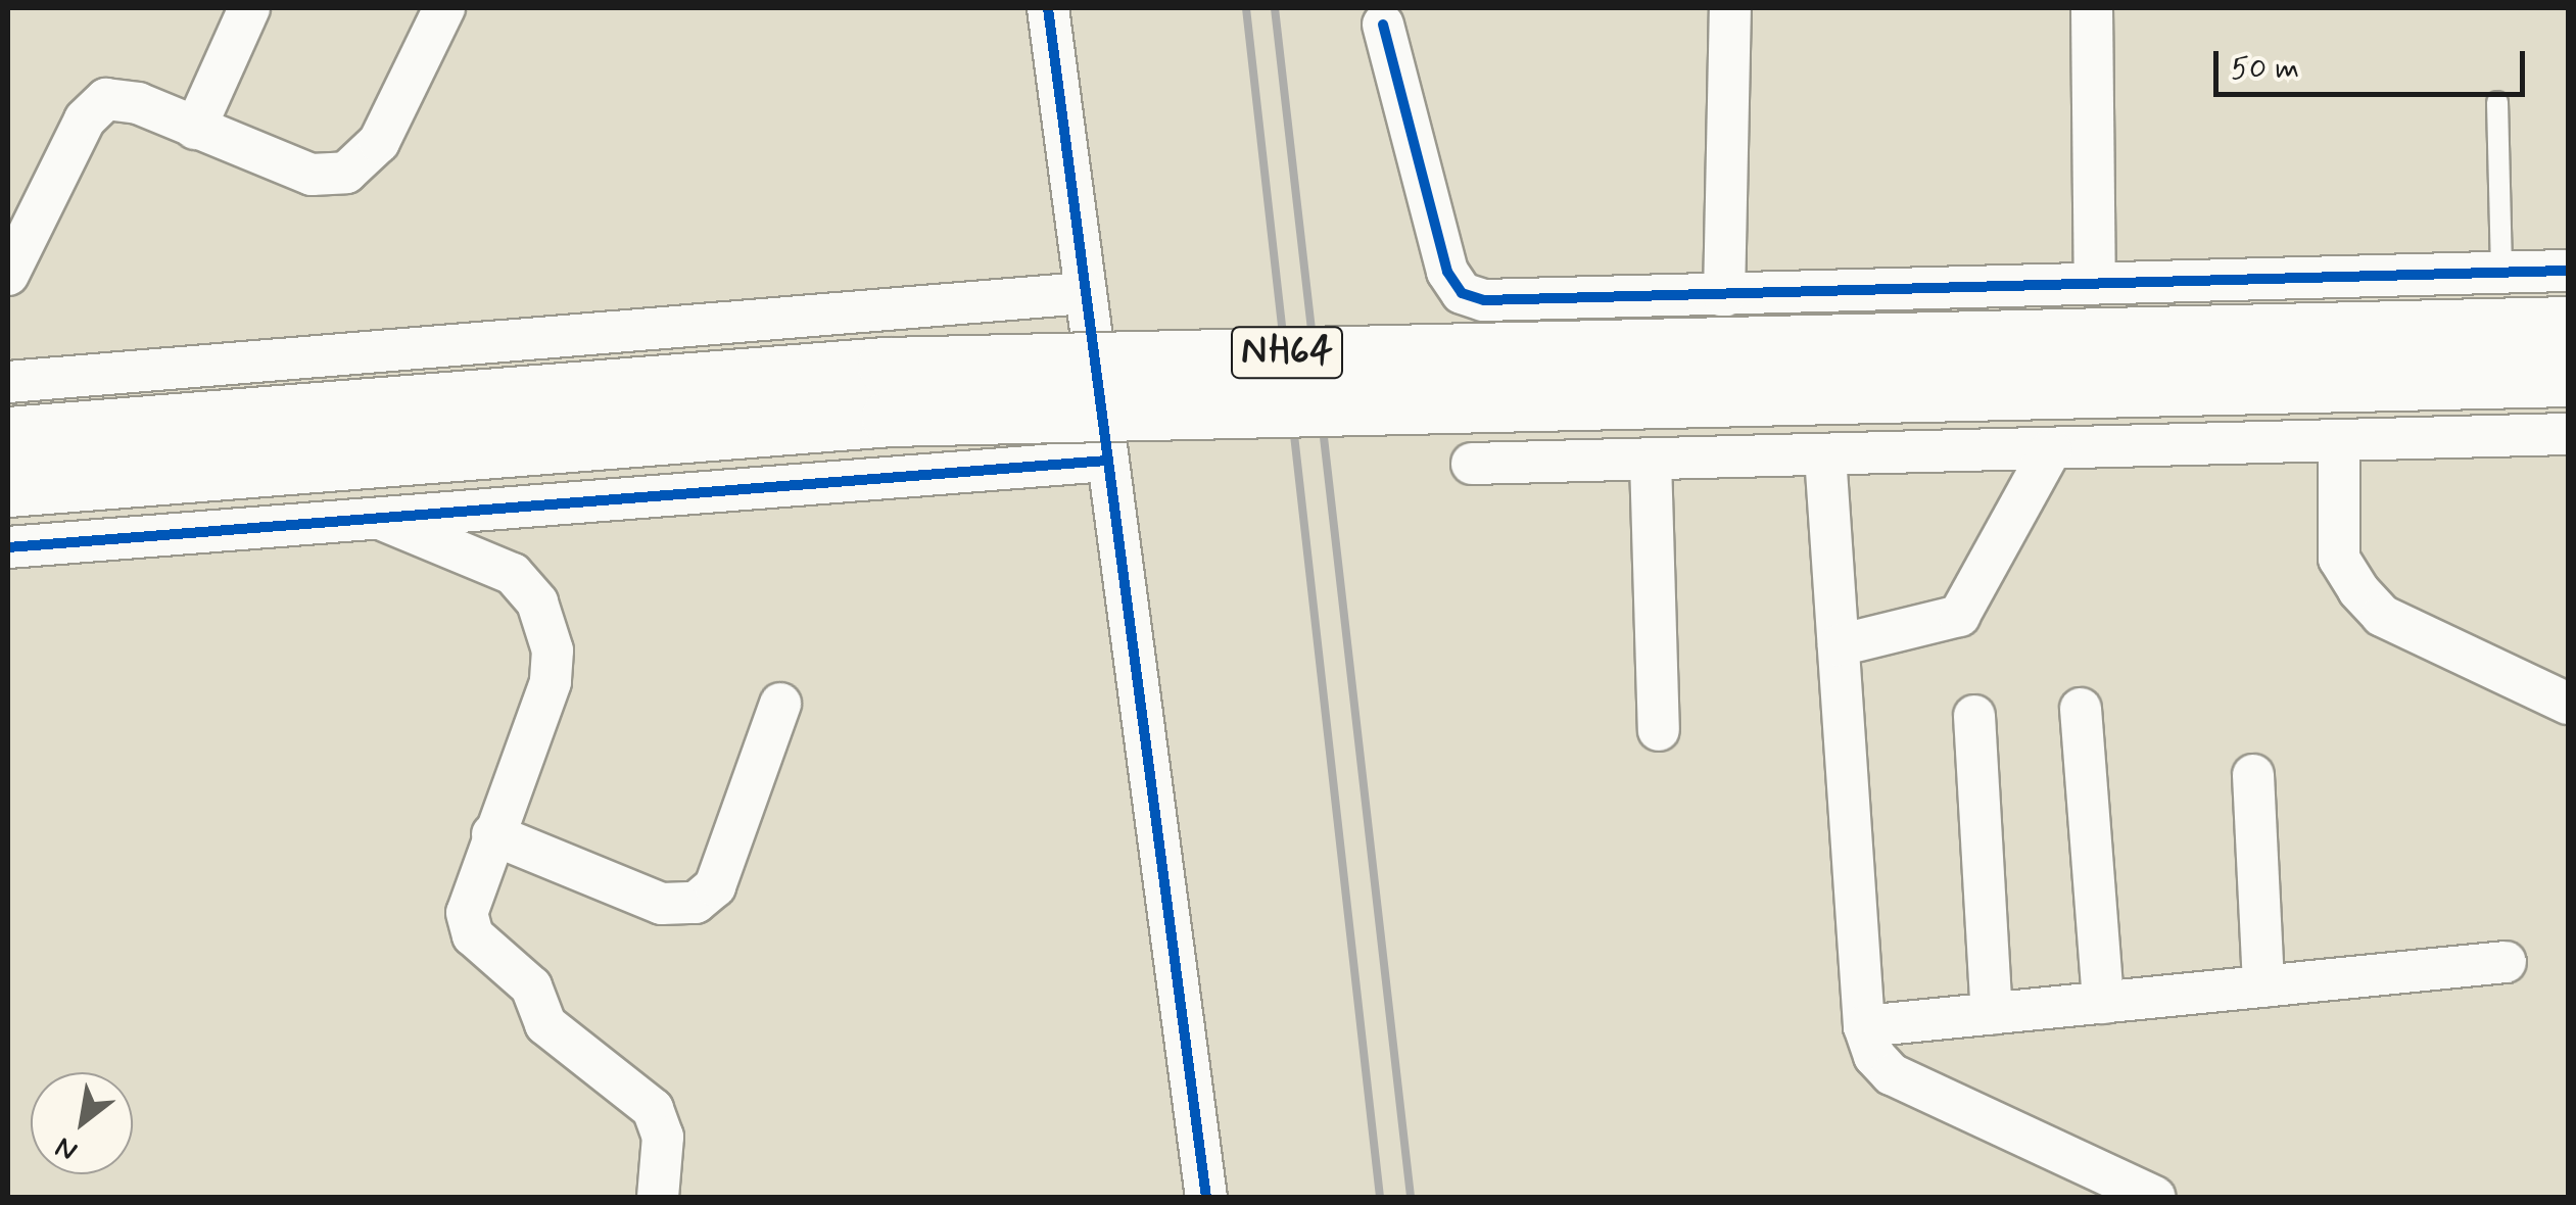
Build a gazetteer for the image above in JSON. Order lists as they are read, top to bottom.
{
  "streets": {
    "highway": ["NH64"]
  },
  "scale_bar": "50 m",
  "north": "bottom left"
}
